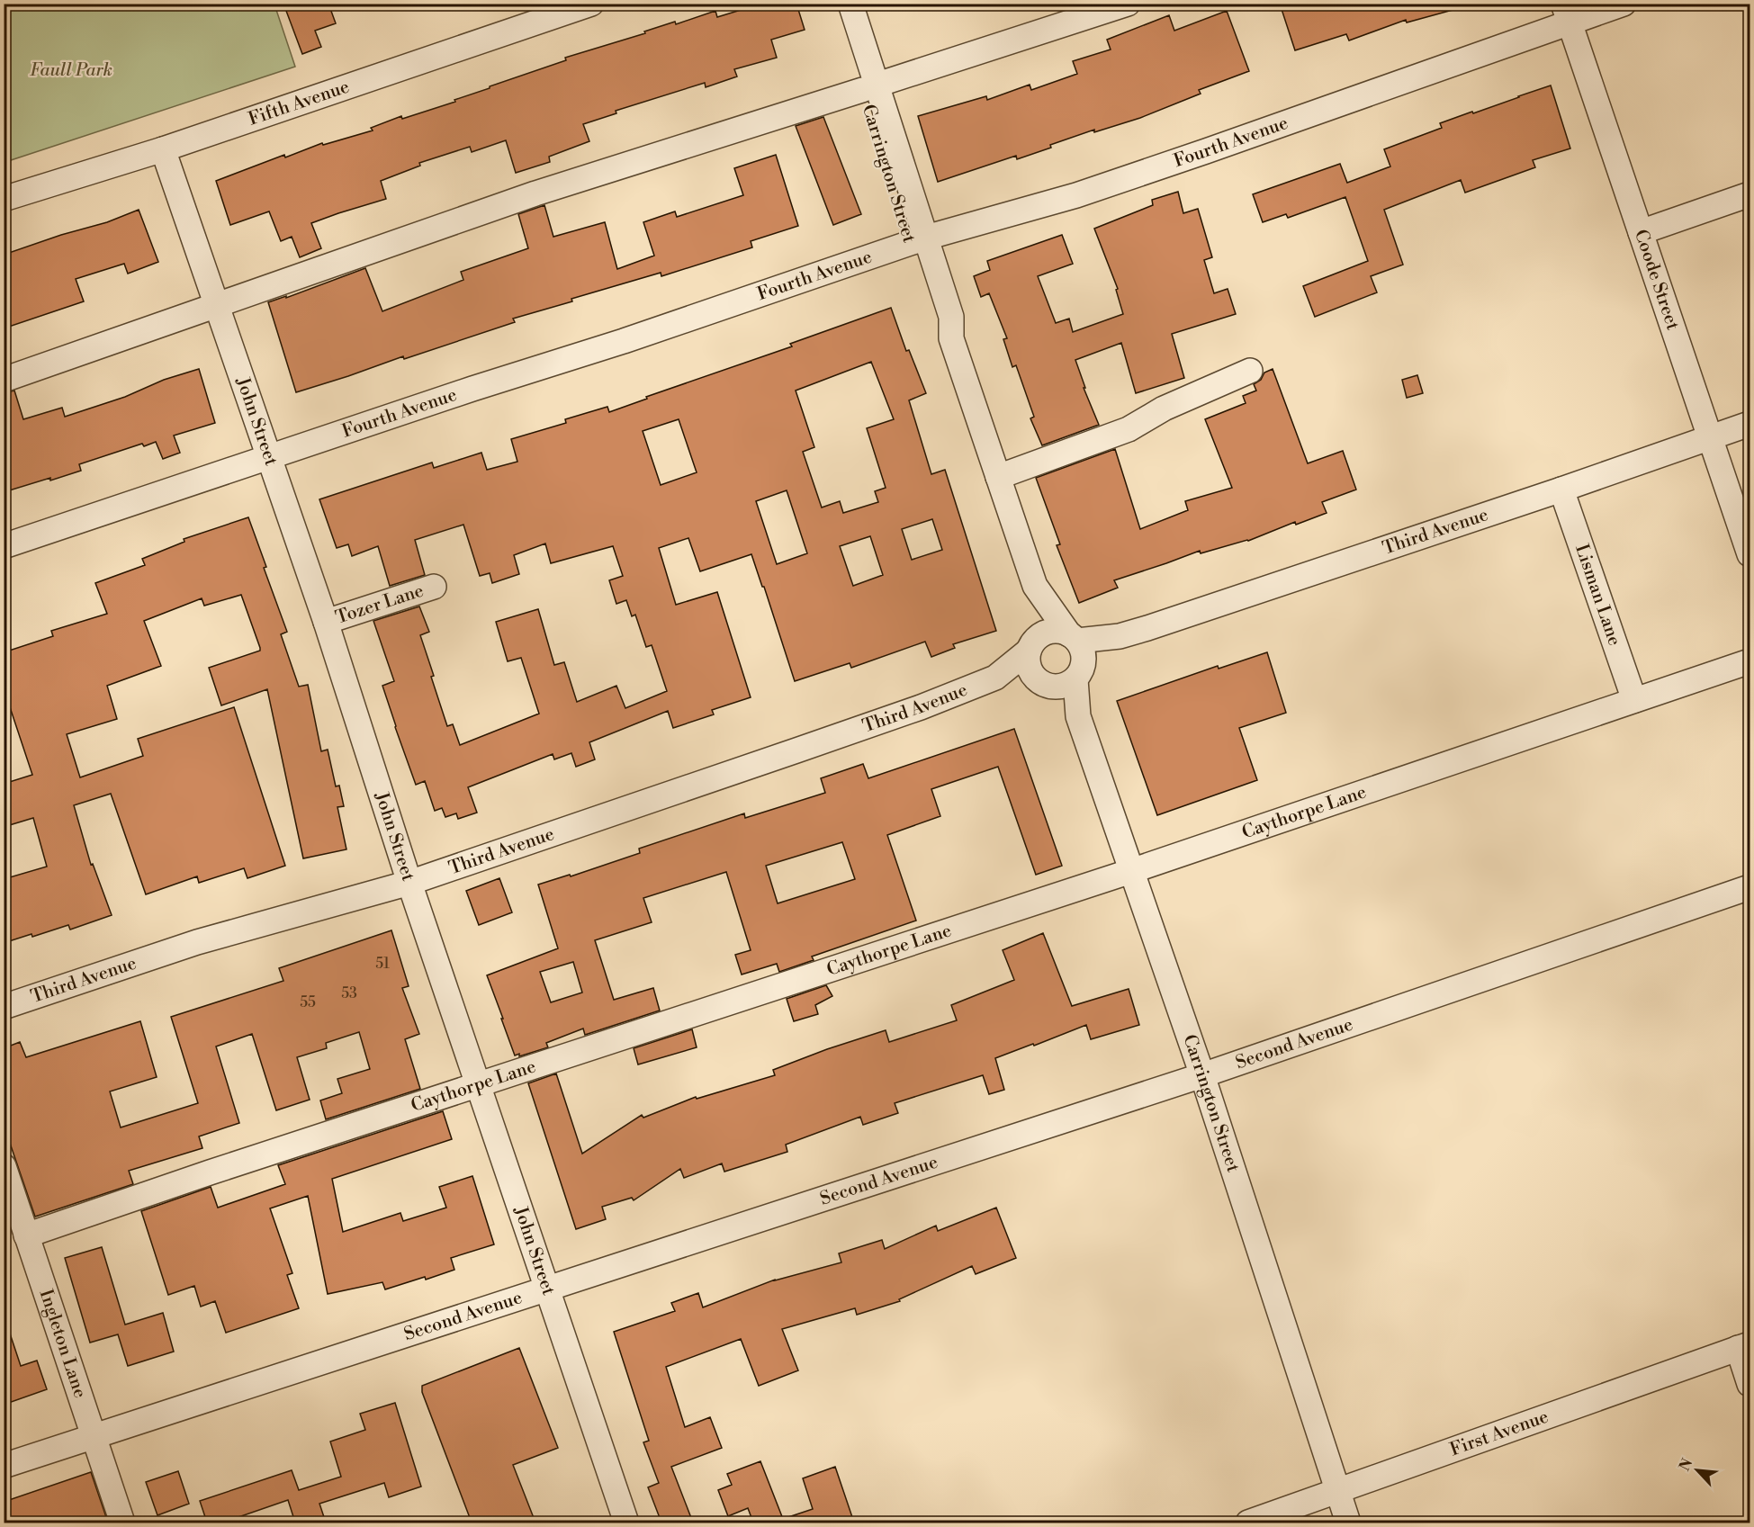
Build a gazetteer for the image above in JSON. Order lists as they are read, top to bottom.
{
  "streets": {
    "street": [
      "Fifth Avenue",
      "Fourth Avenue",
      "Carrington Street",
      "Coode Street",
      "John Street",
      "Third Avenue",
      "Lisman Lane",
      "Tozer Lane",
      "Caythorpe Lane",
      "Second Avenue",
      "Ingleton Lane",
      "First Avenue"
    ]
  },
  "crossings": [
    ["Fifth Avenue", "John Street"],
    ["Fourth Avenue", "Carrington Street"],
    ["Fourth Avenue", "Coode Street"],
    ["Fourth Avenue", "John Street"],
    ["Carrington Street", "Third Avenue"],
    ["Carrington Street", "Caythorpe Lane"],
    ["Carrington Street", "Second Avenue"],
    ["Carrington Street", "First Avenue"],
    ["Coode Street", "Third Avenue"],
    ["John Street", "Third Avenue"],
    ["John Street", "Tozer Lane"],
    ["John Street", "Caythorpe Lane"],
    ["John Street", "Second Avenue"],
    ["Third Avenue", "Lisman Lane"],
    ["Lisman Lane", "Caythorpe Lane"],
    ["Caythorpe Lane", "Ingleton Lane"],
    ["Second Avenue", "Ingleton Lane"]
  ],
  "parks": ["Faull Park"],
  "house_numbers": ["51", "53", "55"],
  "north": "top left"
}
